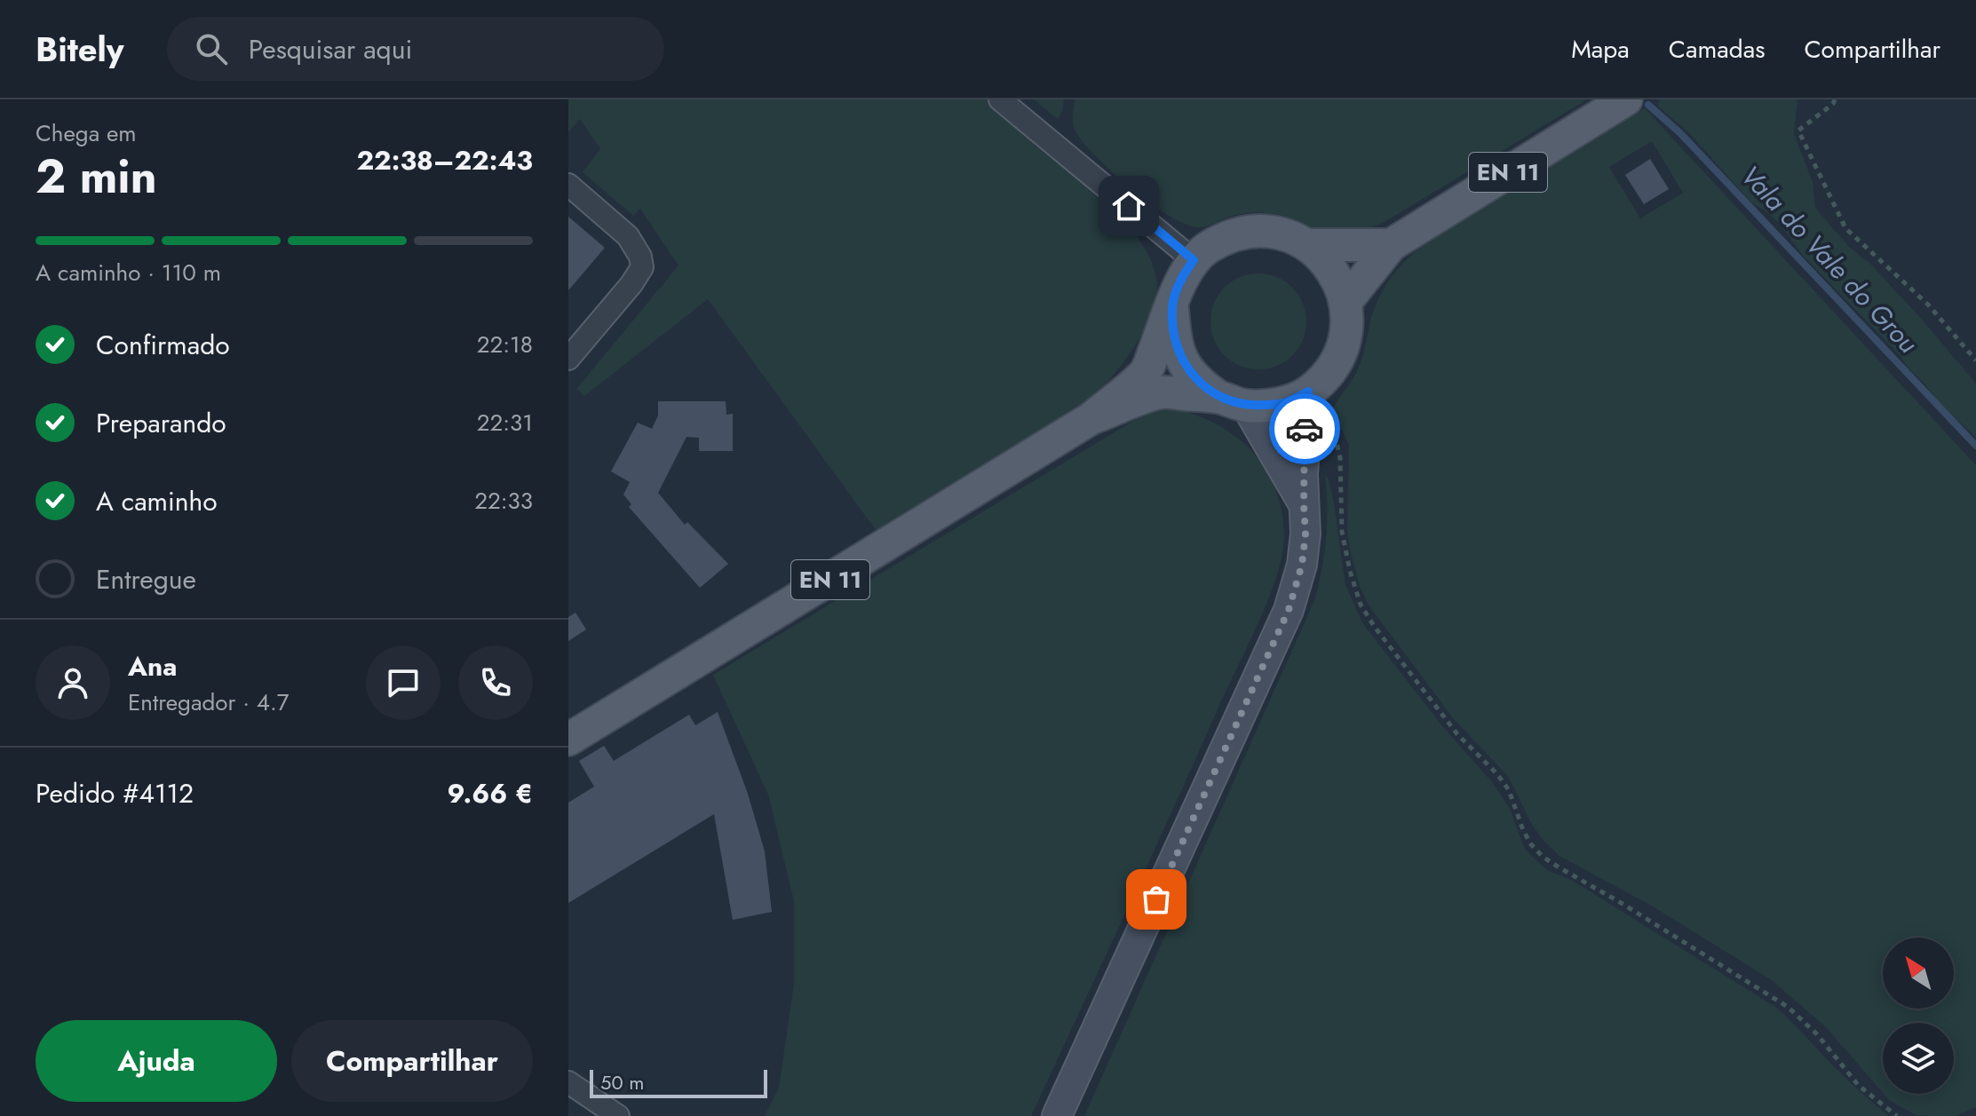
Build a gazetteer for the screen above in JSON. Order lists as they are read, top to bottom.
{
  "streets": {
    "main road": ["EN 11"]
  },
  "water": ["Vala do Vale do Grou"],
  "scale_bar": "50 m",
  "north": "top left",
  "page": {
    "header": "Bitely",
    "search": "Pesquisar aqui",
    "nav": ["Mapa", "Camadas", "Compartilhar"],
    "heading": ["2 min", "Chega em", "22:38–22:43"],
    "panel": [
      "Ana",
      "Entregador · 4.7",
      "Pedido #4112",
      "9.66 €"
    ],
    "bar": "A caminho · 110 m",
    "list": [
      ["Confirmado", "22:18"],
      ["Preparando", "22:31"],
      ["A caminho", "22:33"],
      "Entregue"
    ],
    "buttons": ["Ajuda", "Compartilhar"],
    "scale": "50 m"
  }
}
